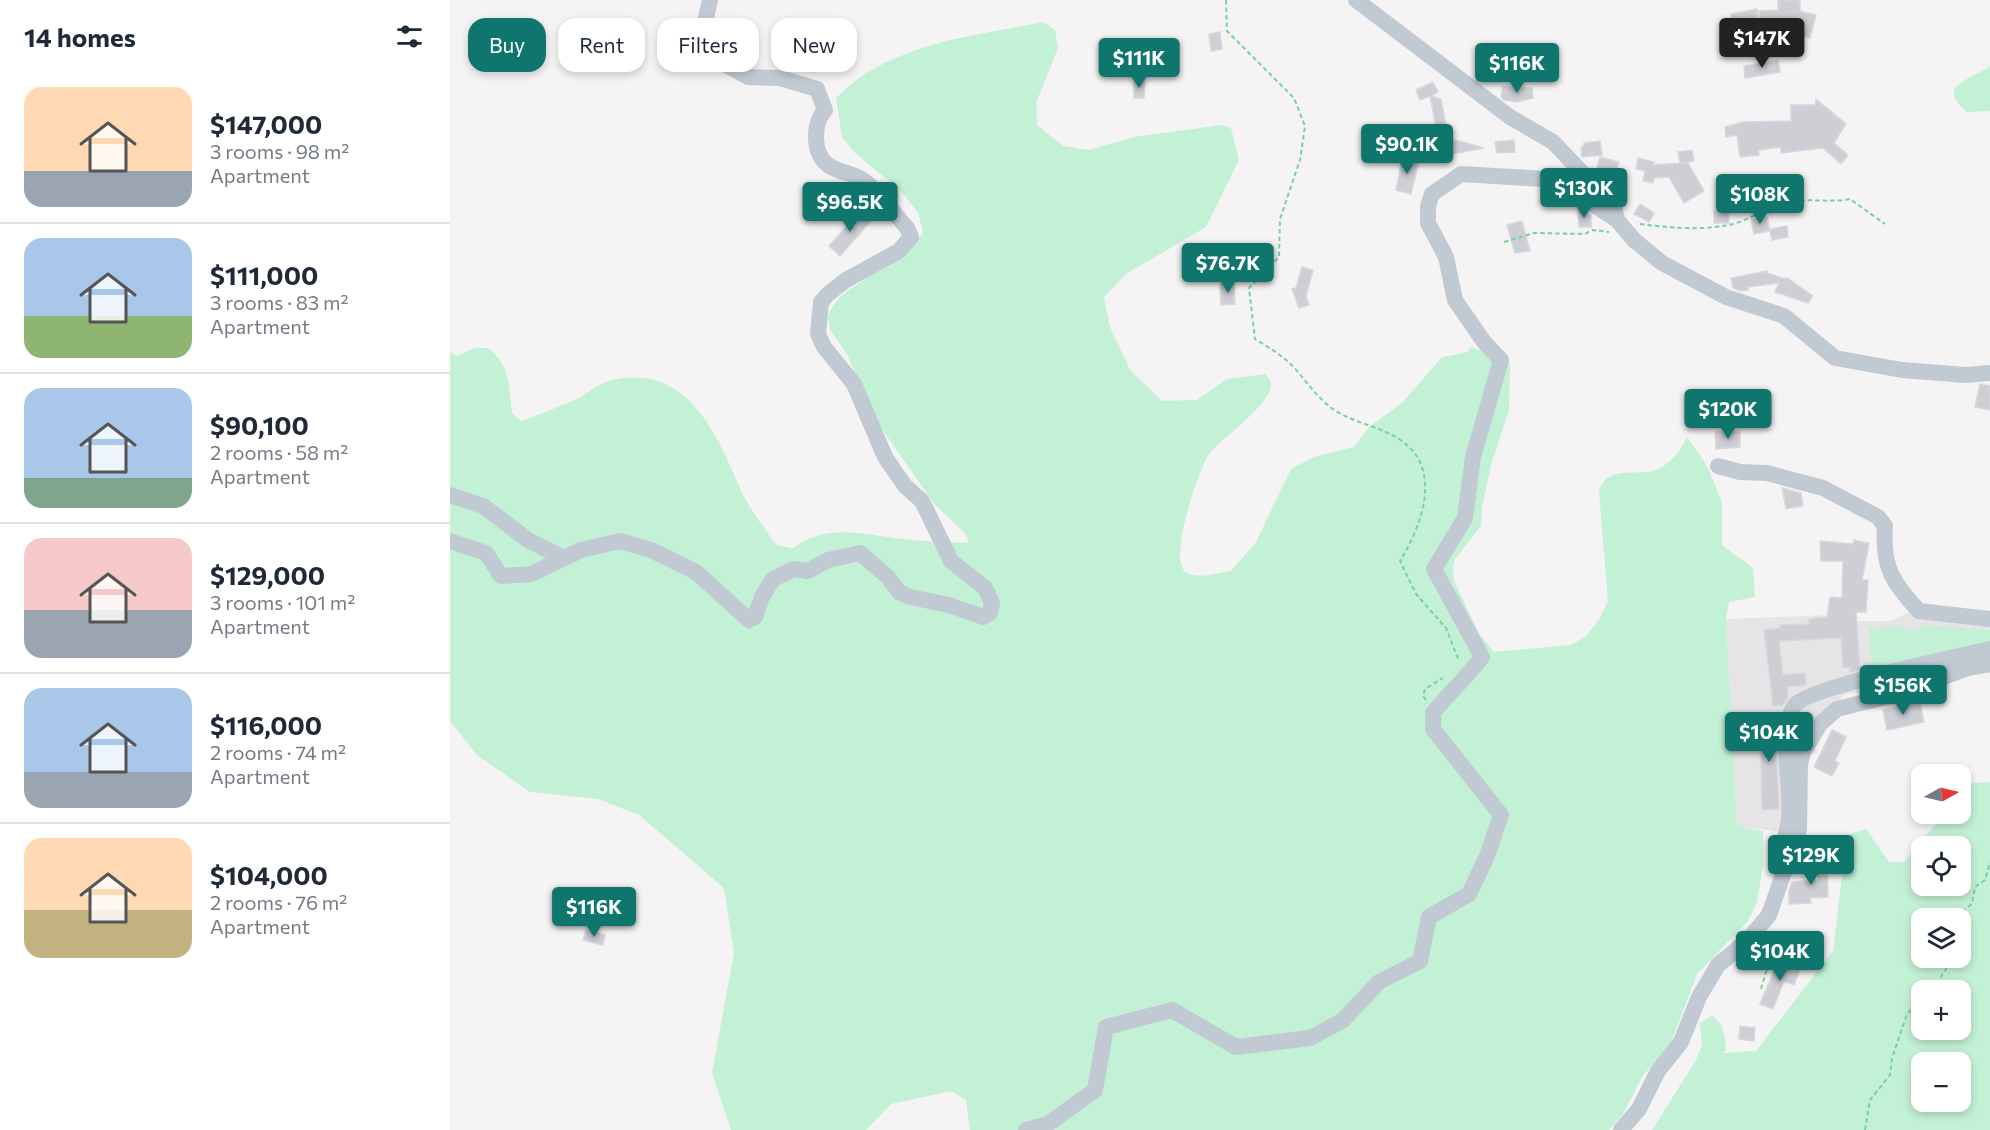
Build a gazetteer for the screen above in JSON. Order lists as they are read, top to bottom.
{
  "north": "right",
  "page": {
    "heading": "14 homes",
    "price": [
      "$147K",
      "$111K",
      "$116K",
      "$90.1K",
      "$130K",
      "$108K",
      "$96.5K",
      "$76.7K",
      "$120K",
      "$156K",
      "$104K",
      "$129K",
      "$116K",
      "$104K"
    ],
    "chip": [
      "Buy",
      "Rent",
      "Filters",
      "New"
    ],
    "list": [
      {
        "name": "$147,000",
        "note": "3 rooms · 98 m² · Apartment"
      },
      {
        "name": "$111,000",
        "note": "3 rooms · 83 m² · Apartment"
      },
      {
        "name": "$90,100",
        "note": "2 rooms · 58 m² · Apartment"
      },
      {
        "name": "$129,000",
        "note": "3 rooms · 101 m² · Apartment"
      },
      {
        "name": "$116,000",
        "note": "2 rooms · 74 m² · Apartment"
      },
      {
        "name": "$104,000",
        "note": "2 rooms · 76 m² · Apartment"
      }
    ],
    "map_buttons": ["+", "−"]
  }
}
